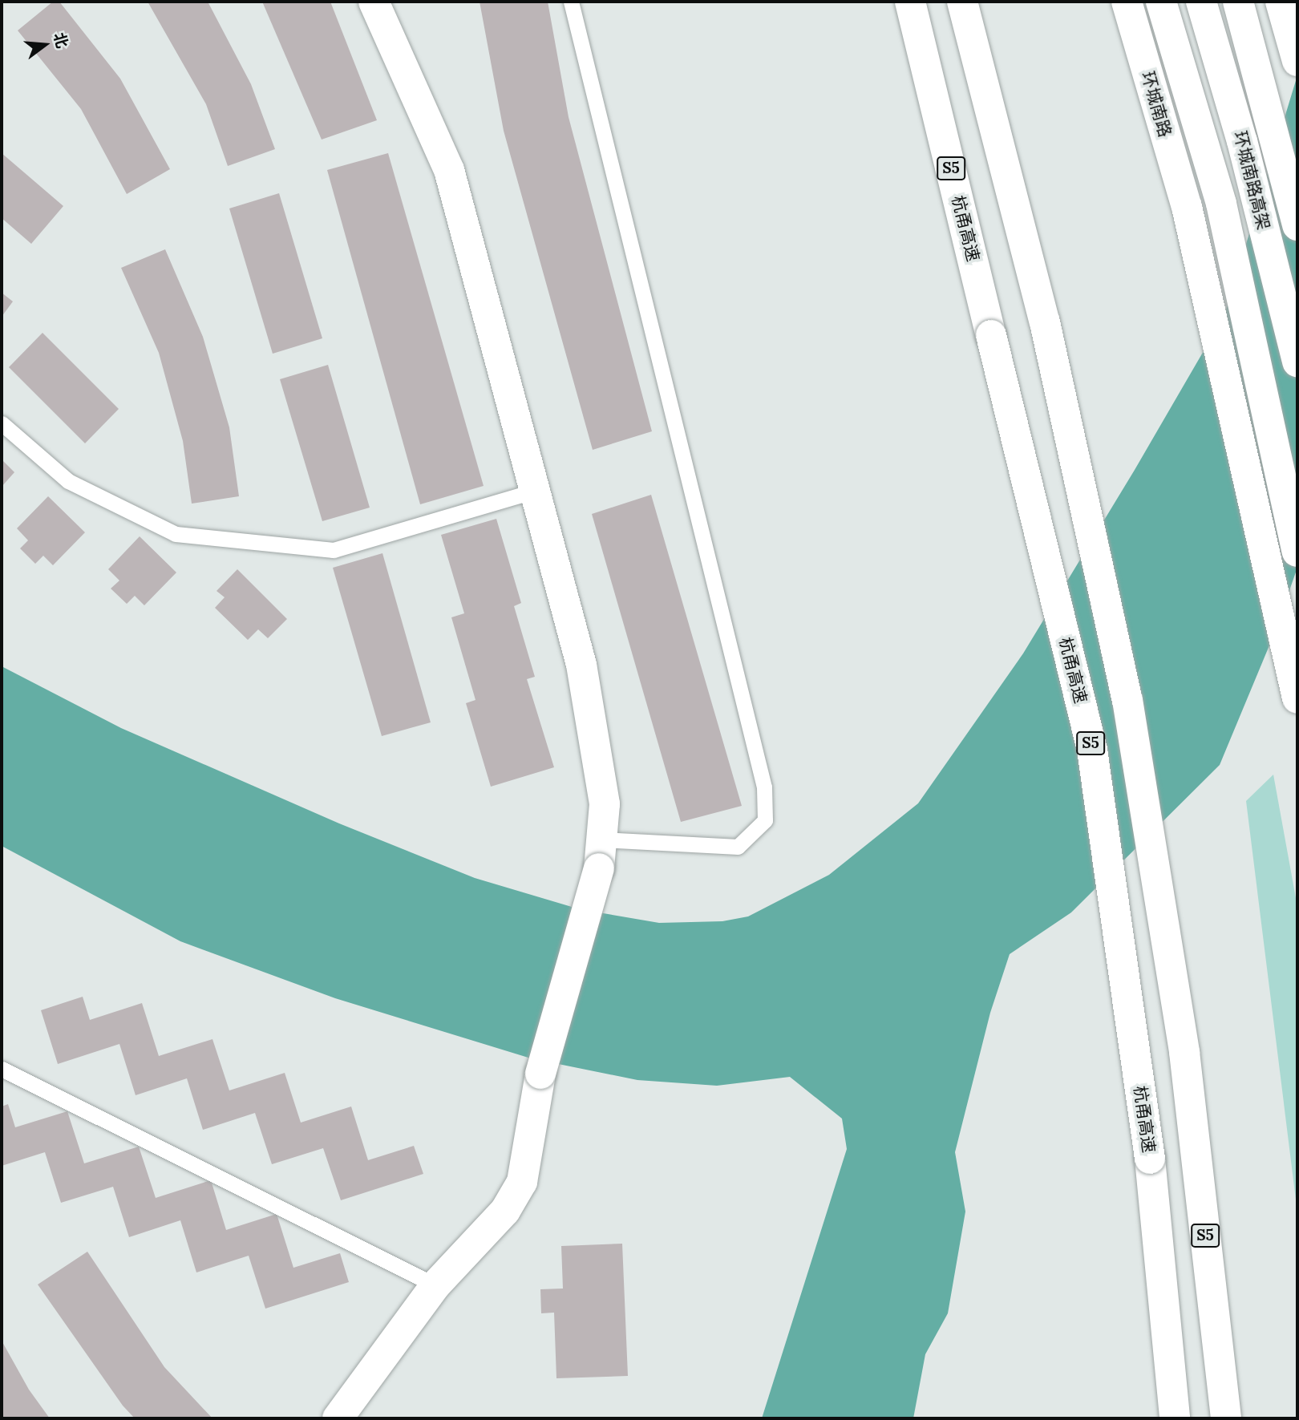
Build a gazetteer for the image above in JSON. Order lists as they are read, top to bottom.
{
  "streets": {
    "main road": [
      "环城南路",
      "S5",
      "环城南路高架",
      "杭甬高速"
    ]
  },
  "north": "right"
}
